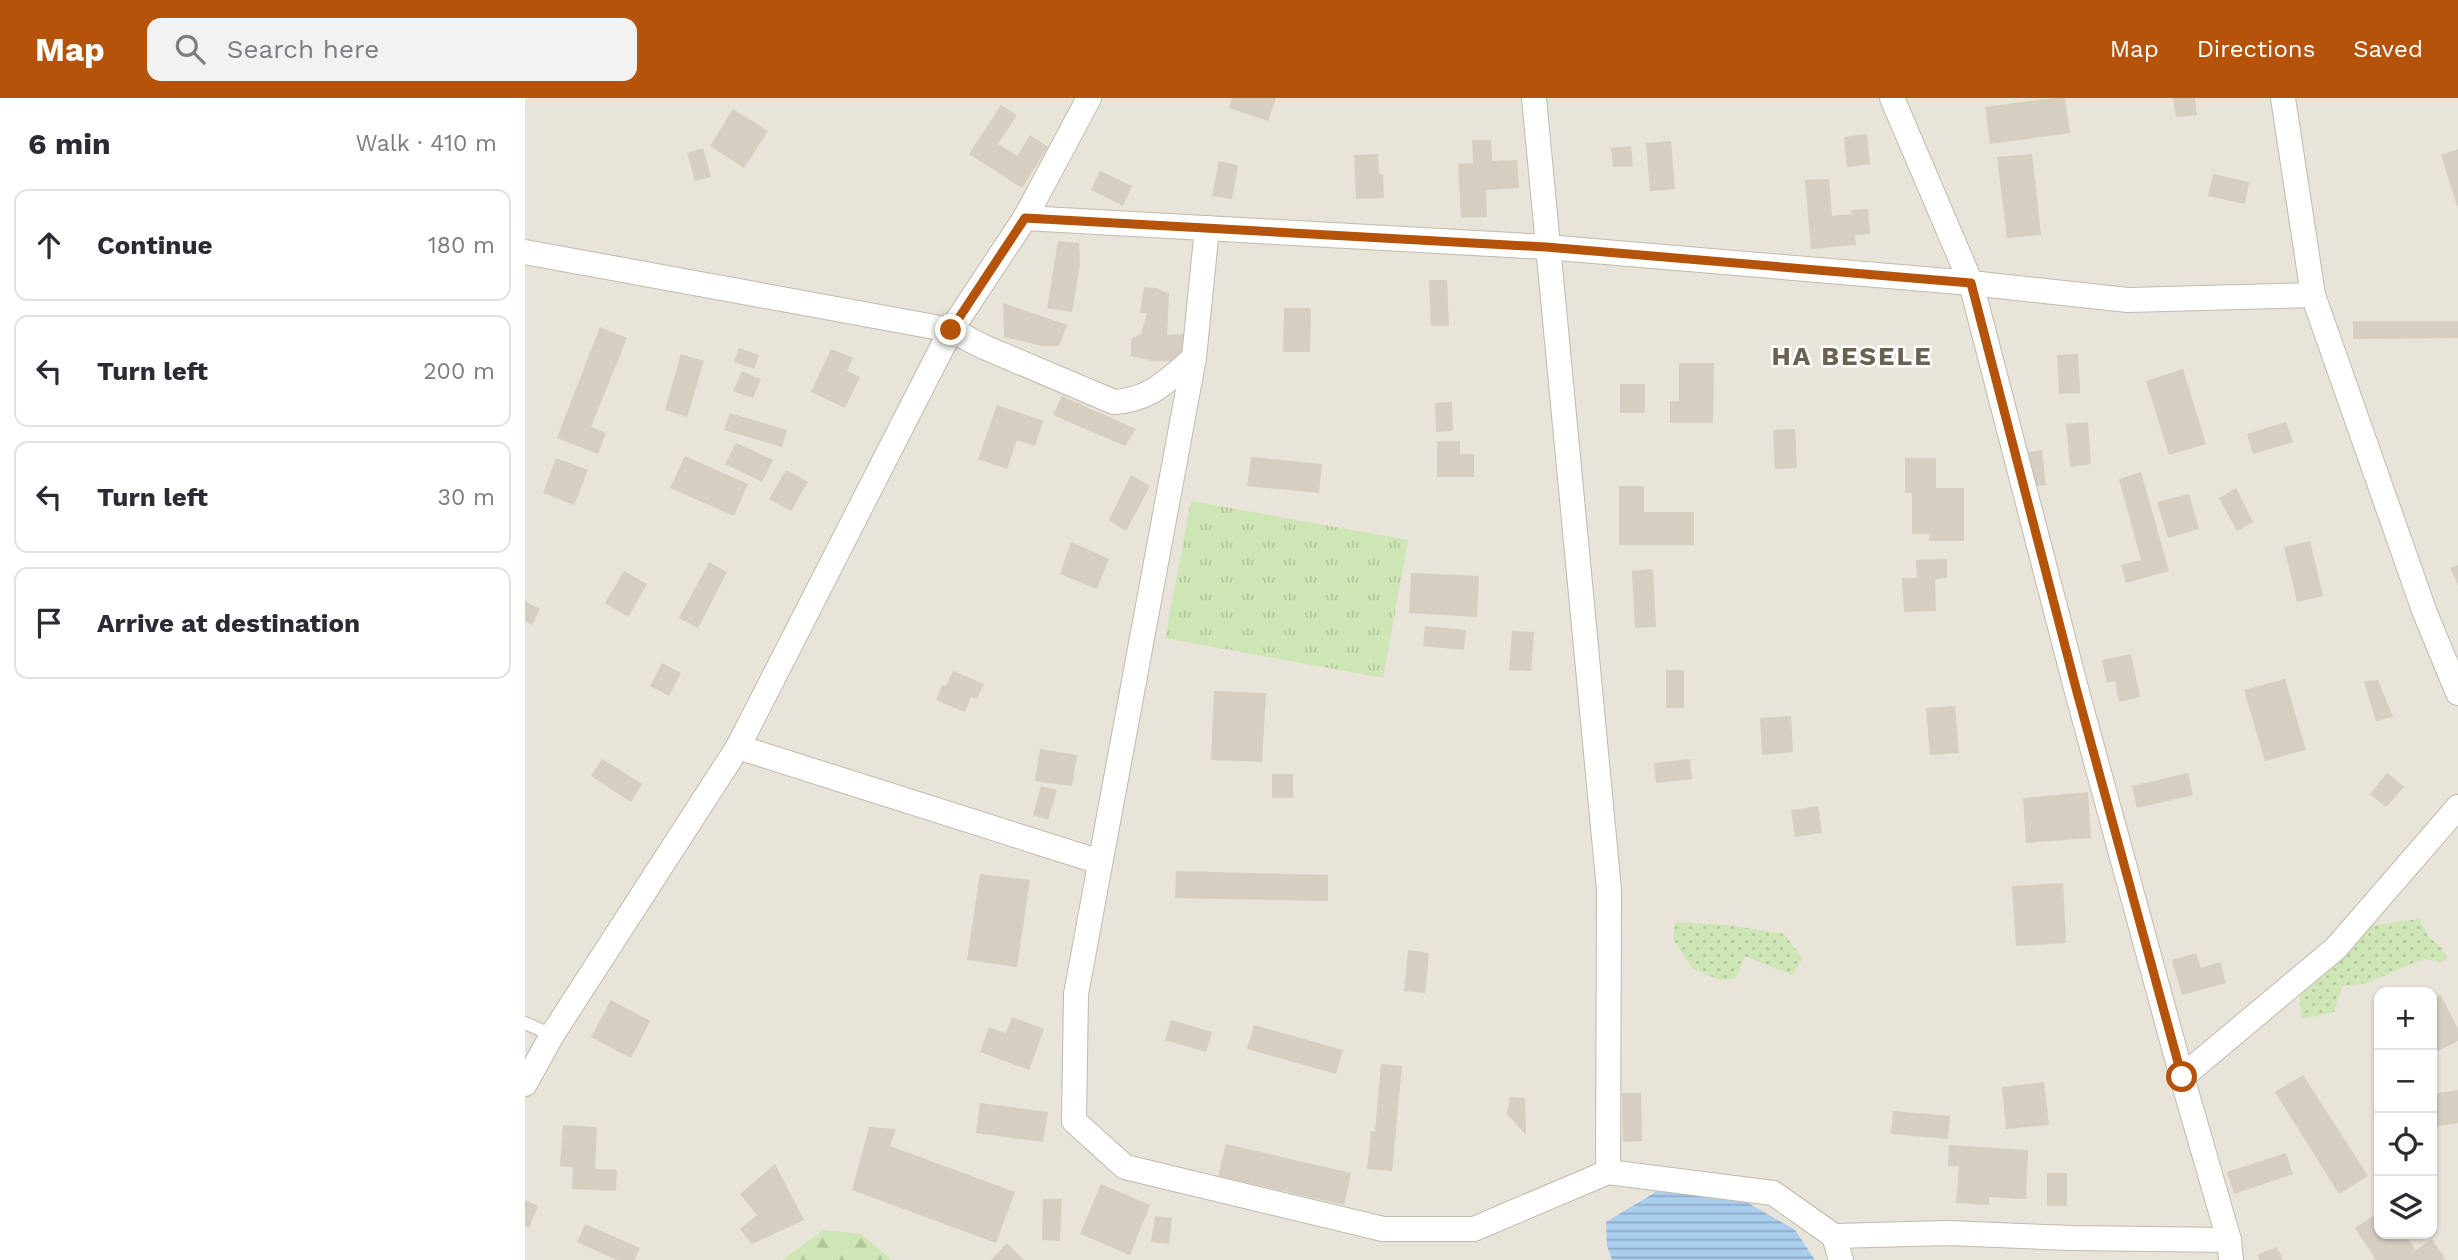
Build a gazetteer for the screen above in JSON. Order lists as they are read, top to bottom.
{
  "districts": ["HA BESELE"],
  "page": {
    "header": "Map",
    "search": "Search here",
    "nav": ["Map", "Directions", "Saved"],
    "heading": ["6 min", "Walk · 410 m"],
    "list": [
      ["Continue", "180 m"],
      ["Turn left", "200 m"],
      ["Turn left", "30 m"],
      "Arrive at destination"
    ],
    "map_buttons": ["+", "−"]
  }
}
